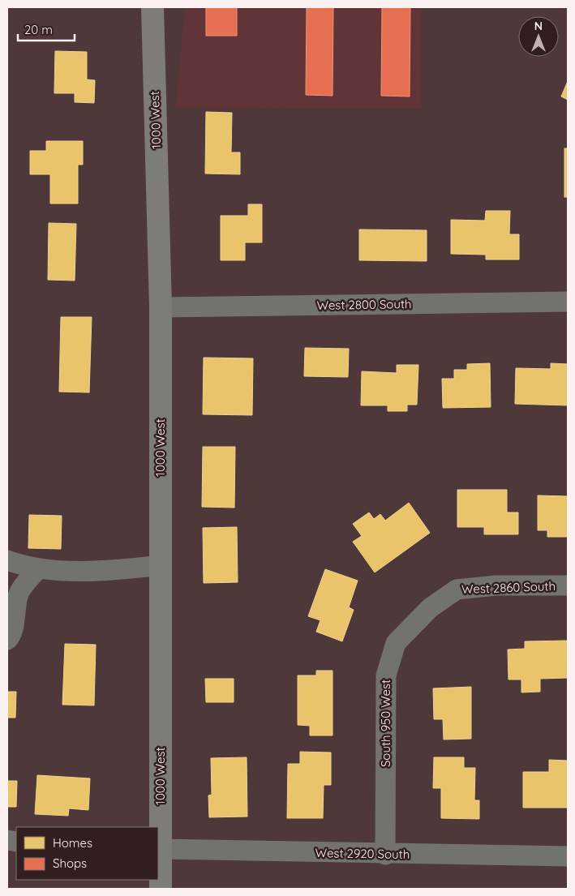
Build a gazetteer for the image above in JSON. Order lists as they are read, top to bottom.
{
  "streets": {
    "main road": ["1000 West"],
    "street": [
      "West 2800 South",
      "West 2860 South",
      "South 950 West",
      "West 2920 South"
    ]
  },
  "crossings": [
    ["1000 West", "West 2800 South"],
    ["1000 West", "West 2920 South"],
    ["West 2860 South", "South 950 West"],
    ["South 950 West", "West 2920 South"]
  ],
  "legend": ["Homes", "Shops"],
  "scale_bar": "20 m",
  "north": "top"
}
